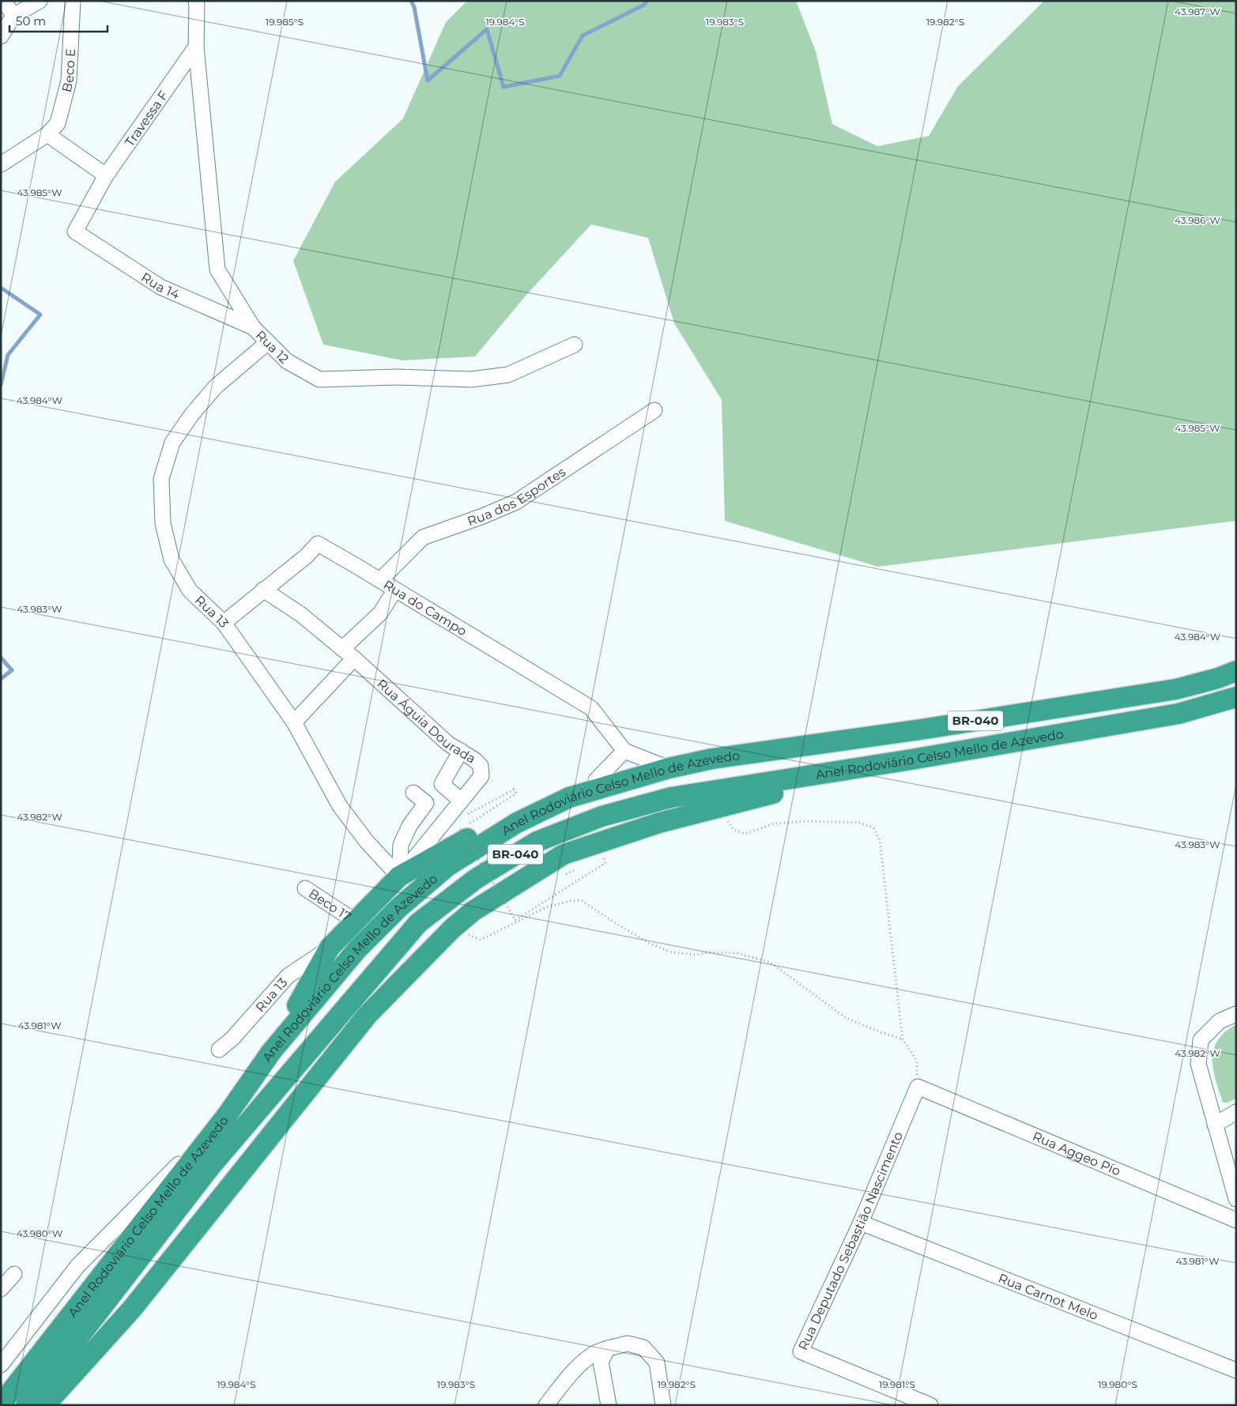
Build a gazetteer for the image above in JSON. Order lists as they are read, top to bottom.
{
  "streets": {
    "highway": ["BR-040", "Anel Rodoviário Celso Mello de Azevedo"],
    "street": [
      "Beco E",
      "Travessa F",
      "Rua 14",
      "Rua 12",
      "Rua dos Esportes",
      "Rua do Campo",
      "Rua 13",
      "Rua Águia Dourada",
      "Beco 17",
      "Rua Aggeo Pío",
      "Rua Deputado Sebastião Nascimento",
      "Rua Carnot Melo"
    ]
  },
  "crossings": [
    ["Travessa F", "Rua 14"],
    ["Travessa F", "Rua 12"],
    ["Rua 14", "Rua 12"],
    ["Rua 12", "Rua 13"],
    ["Rua dos Esportes", "Rua do Campo"],
    ["Rua do Campo", "Rua 13"],
    ["Rua do Campo", "Rua Águia Dourada"],
    ["Rua 13", "Rua Águia Dourada"],
    ["Rua Aggeo Pío", "Rua Deputado Sebastião Nascimento"],
    ["Rua Deputado Sebastião Nascimento", "Rua Carnot Melo"]
  ],
  "scale_bar": "50 m",
  "coordinates": [
    "43.987°W",
    "19.985°S",
    "19.984°S",
    "19.983°S",
    "19.982°S",
    "43.985°W",
    "43.986°W",
    "43.984°W",
    "43.983°W",
    "43.982°W",
    "43.981°W",
    "43.980°W",
    "19.981°S",
    "19.980°S"
  ]
}
